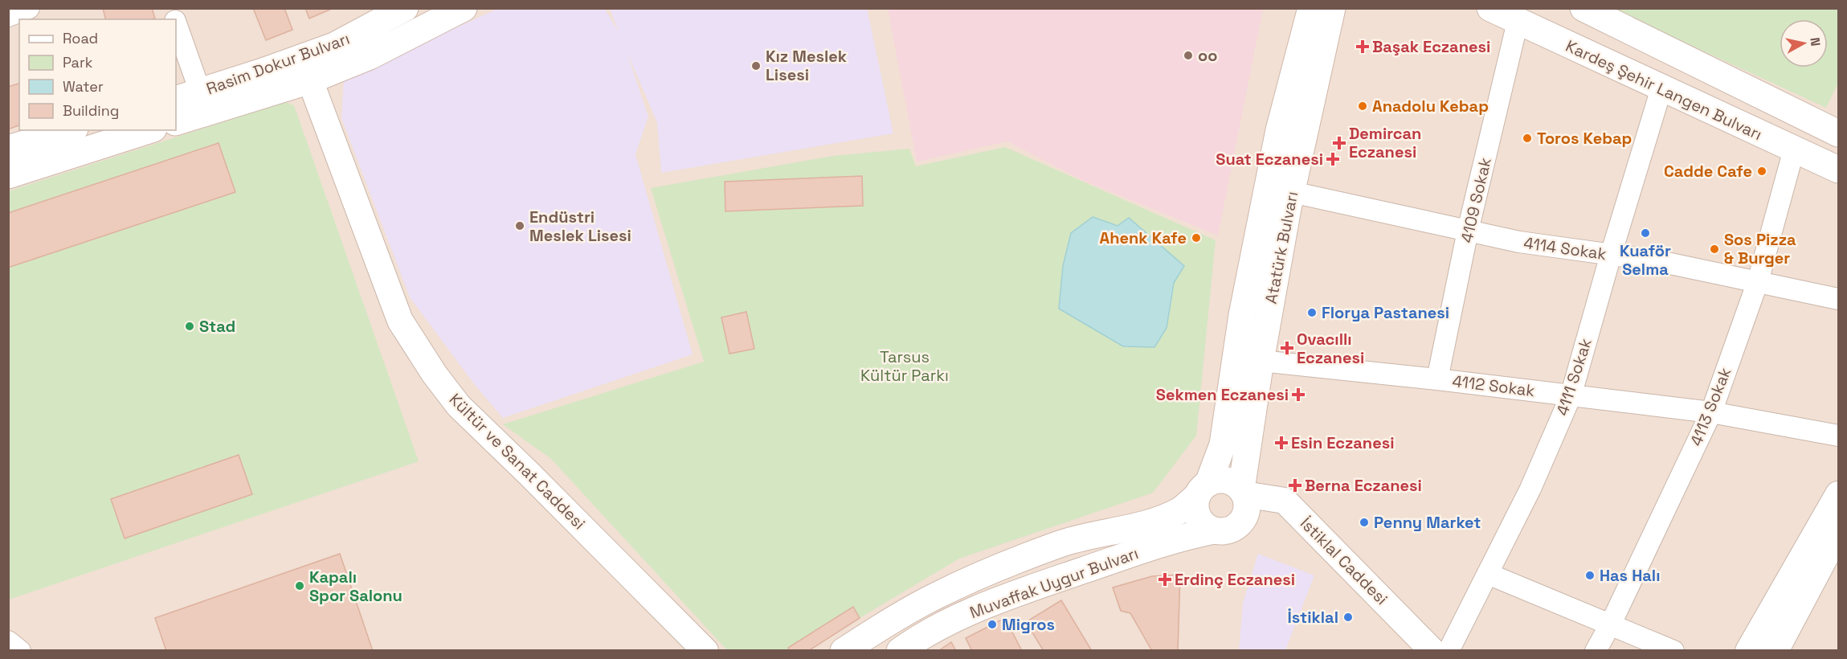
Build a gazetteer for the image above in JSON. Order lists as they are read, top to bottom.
{
  "streets": {
    "main road": [
      "Rasim Dokur Bulvarı",
      "Kardeş Şehir Langen Bulvarı",
      "Atatürk Bulvarı",
      "Muvaffak Uygur Bulvarı"
    ],
    "street": [
      "4109 Sokak",
      "4114 Sokak",
      "4111 Sokak",
      "4112 Sokak",
      "4113 Sokak",
      "Kültür ve Sanat Caddesi",
      "İstiklal Caddesi"
    ]
  },
  "crossings": [
    ["Kardeş Şehir Langen Bulvarı", "4109 Sokak"],
    ["Kardeş Şehir Langen Bulvarı", "4111 Sokak"],
    ["Kardeş Şehir Langen Bulvarı", "4113 Sokak"],
    ["4109 Sokak", "4114 Sokak"],
    ["4109 Sokak", "4112 Sokak"],
    ["Atatürk Bulvarı", "4114 Sokak"],
    ["Atatürk Bulvarı", "4112 Sokak"],
    ["Atatürk Bulvarı", "İstiklal Caddesi"],
    ["Atatürk Bulvarı", "Muvaffak Uygur Bulvarı"],
    ["4114 Sokak", "4111 Sokak"],
    ["4114 Sokak", "4113 Sokak"],
    ["4111 Sokak", "4112 Sokak"],
    ["4112 Sokak", "4113 Sokak"],
    ["İstiklal Caddesi", "Muvaffak Uygur Bulvarı"]
  ],
  "parks": ["Tarsus Kültür Parkı"],
  "places": {
    "health": [
      "Başak Eczanesi",
      "Demircan Eczanesi",
      "Suat Eczanesi",
      "Ovacıllı Eczanesi",
      "Sekmen Eczanesi",
      "Esin Eczanesi",
      "Berna Eczanesi",
      "Erdinç Eczanesi"
    ],
    "other": [
      "oo",
      "Kız Meslek Lisesi",
      "Anadolu Kebap",
      "Toros Kebap",
      "Cadde Cafe",
      "Endüstri Meslek Lisesi",
      "Kuaför Selma",
      "Ahenk Kafe",
      "Sos Pizza & Burger",
      "Florya Pastanesi",
      "Stad",
      "Penny Market",
      "Has Halı",
      "Kapalı Spor Salonu",
      "İstiklal",
      "Migros"
    ]
  },
  "legend": [
    "Road",
    "Park",
    "Water",
    "Building"
  ],
  "north": "right"
}
